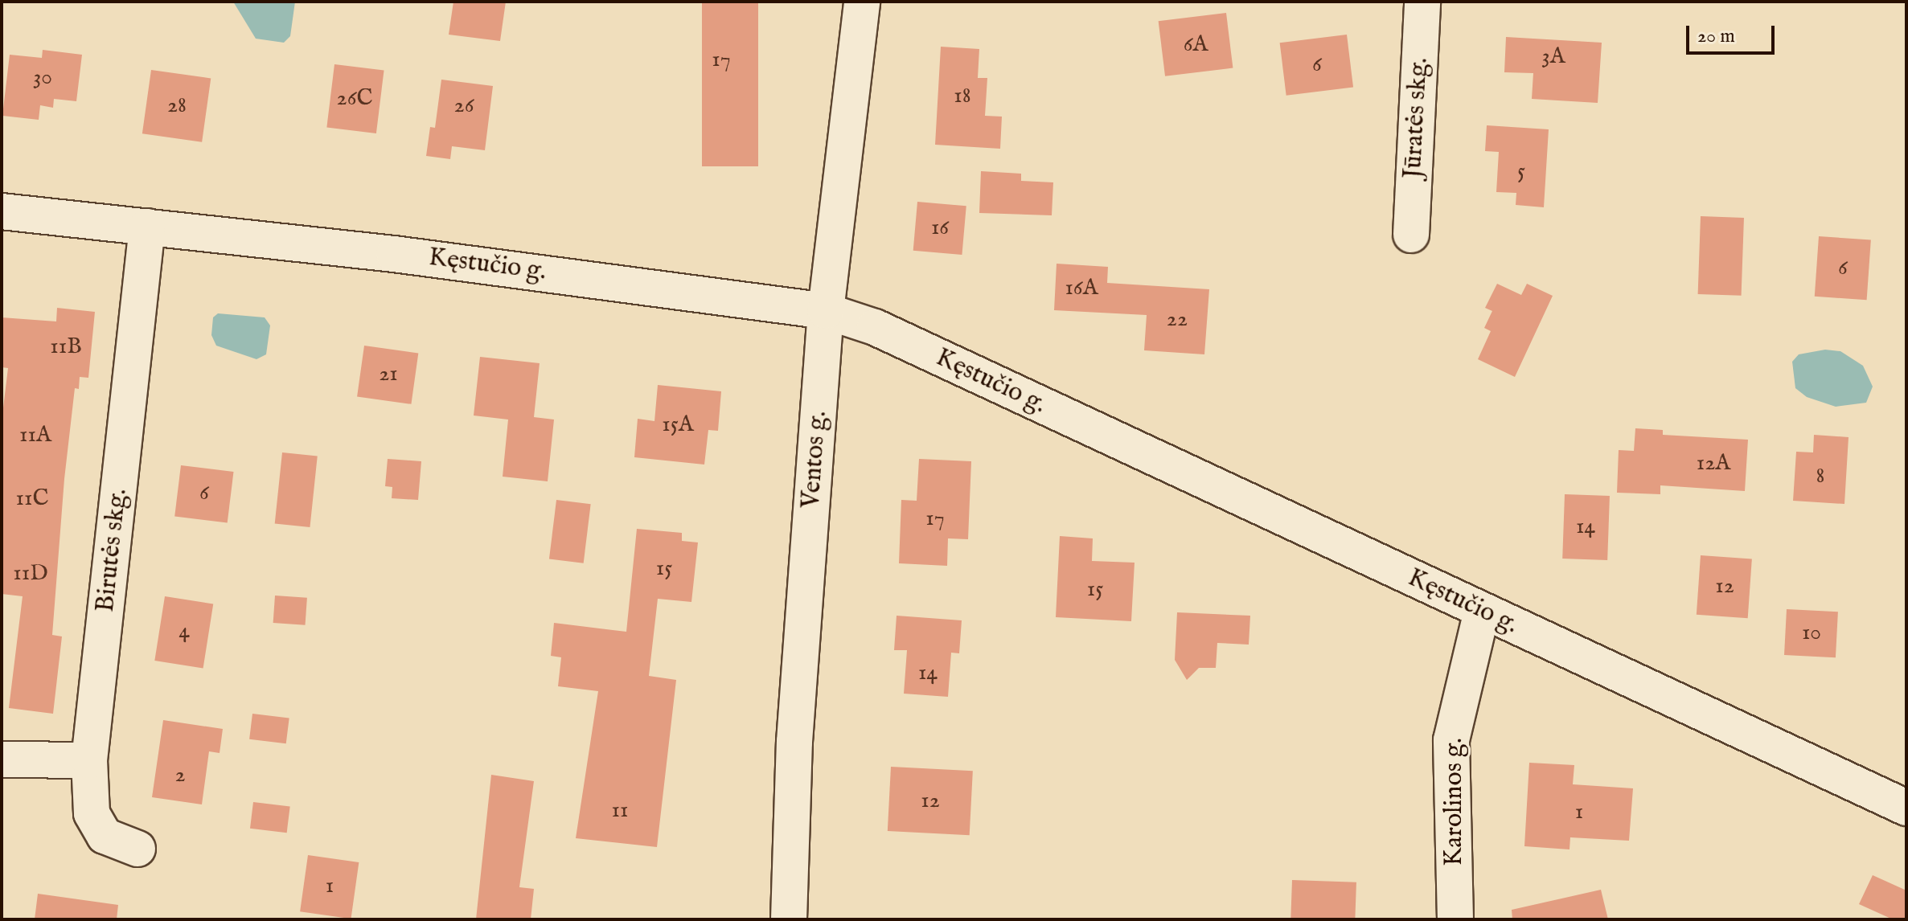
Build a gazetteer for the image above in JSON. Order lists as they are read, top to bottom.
{
  "streets": {
    "street": [
      "Jūratės skg.",
      "Kęstučio g.",
      "Ventos g.",
      "Birutės skg.",
      "Karolinos g."
    ]
  },
  "crossings": [
    ["Kęstučio g.", "Ventos g."],
    ["Kęstučio g.", "Birutės skg."],
    ["Kęstučio g.", "Karolinos g."]
  ],
  "house_numbers": [
    "6A",
    "3A",
    "17",
    "6",
    "30",
    "18",
    "26C",
    "28",
    "26",
    "5",
    "16",
    "6",
    "16A",
    "22",
    "11B",
    "21",
    "15A",
    "11A",
    "12A",
    "8",
    "6",
    "11C",
    "17",
    "14",
    "15",
    "11D",
    "12",
    "15",
    "4",
    "10",
    "14",
    "2",
    "12",
    "11",
    "1",
    "1"
  ],
  "scale_bar": "20 m"
}
